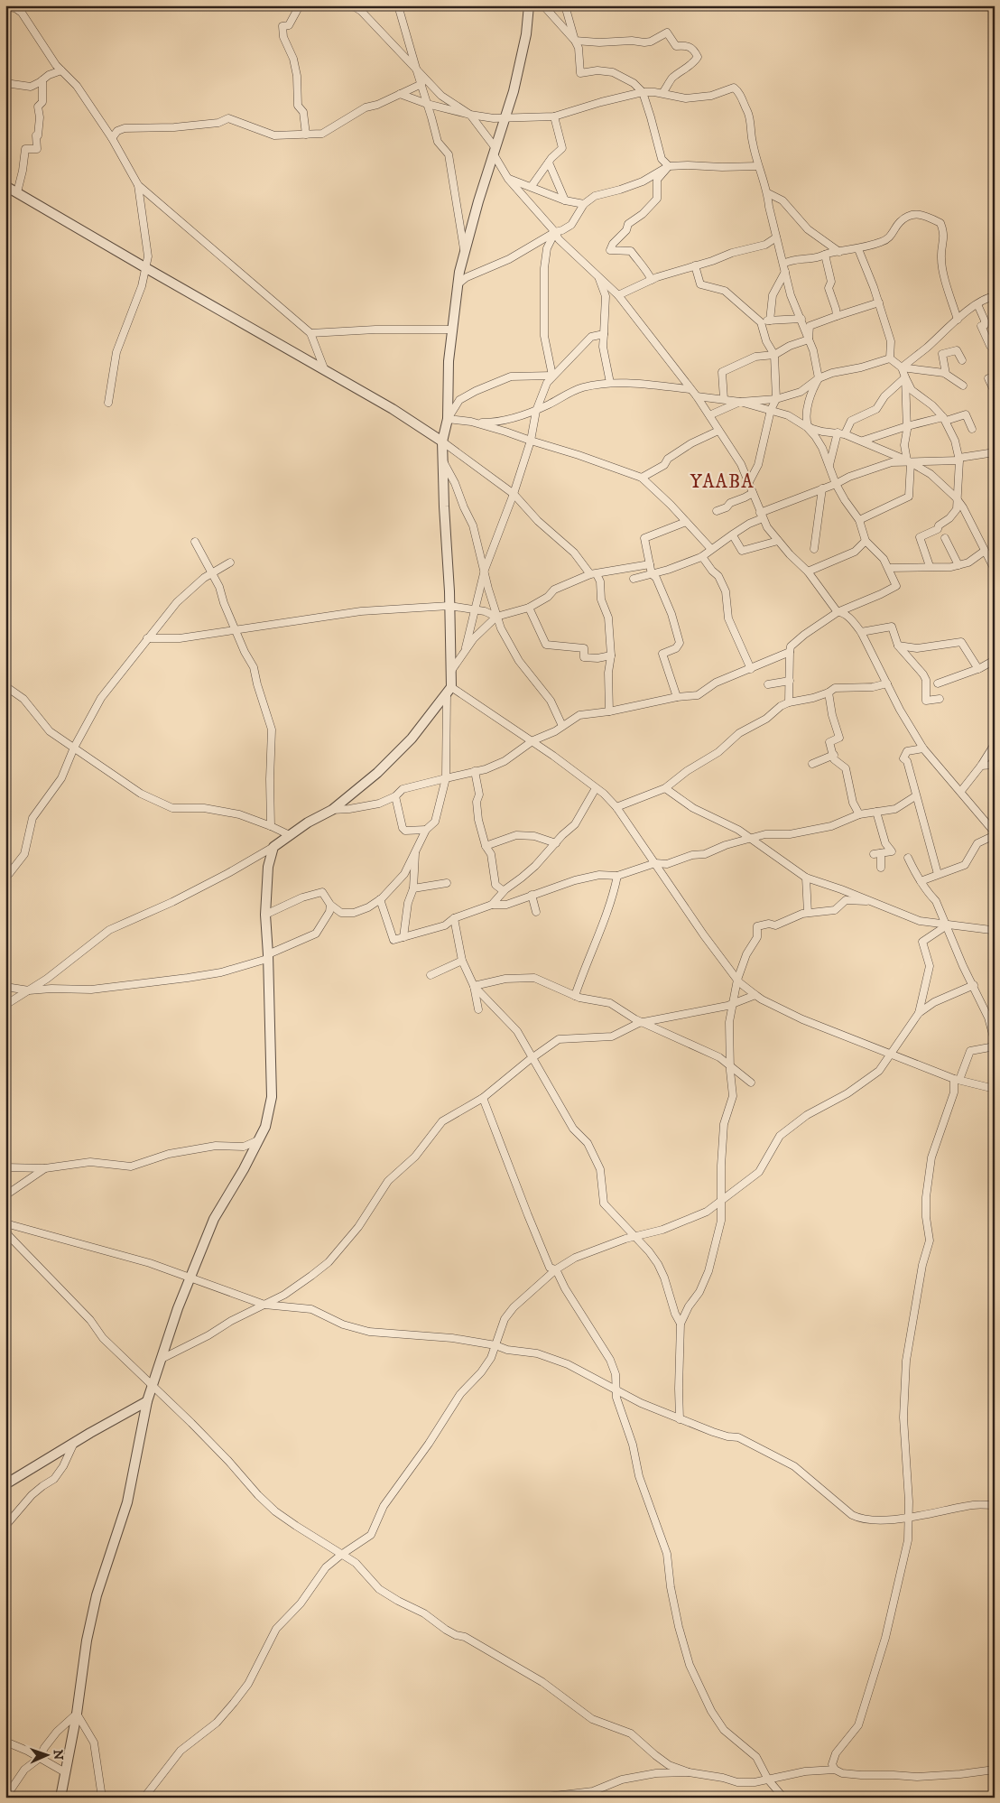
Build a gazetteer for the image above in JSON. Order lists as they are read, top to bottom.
{
  "districts": ["YAABA"],
  "north": "right"
}
